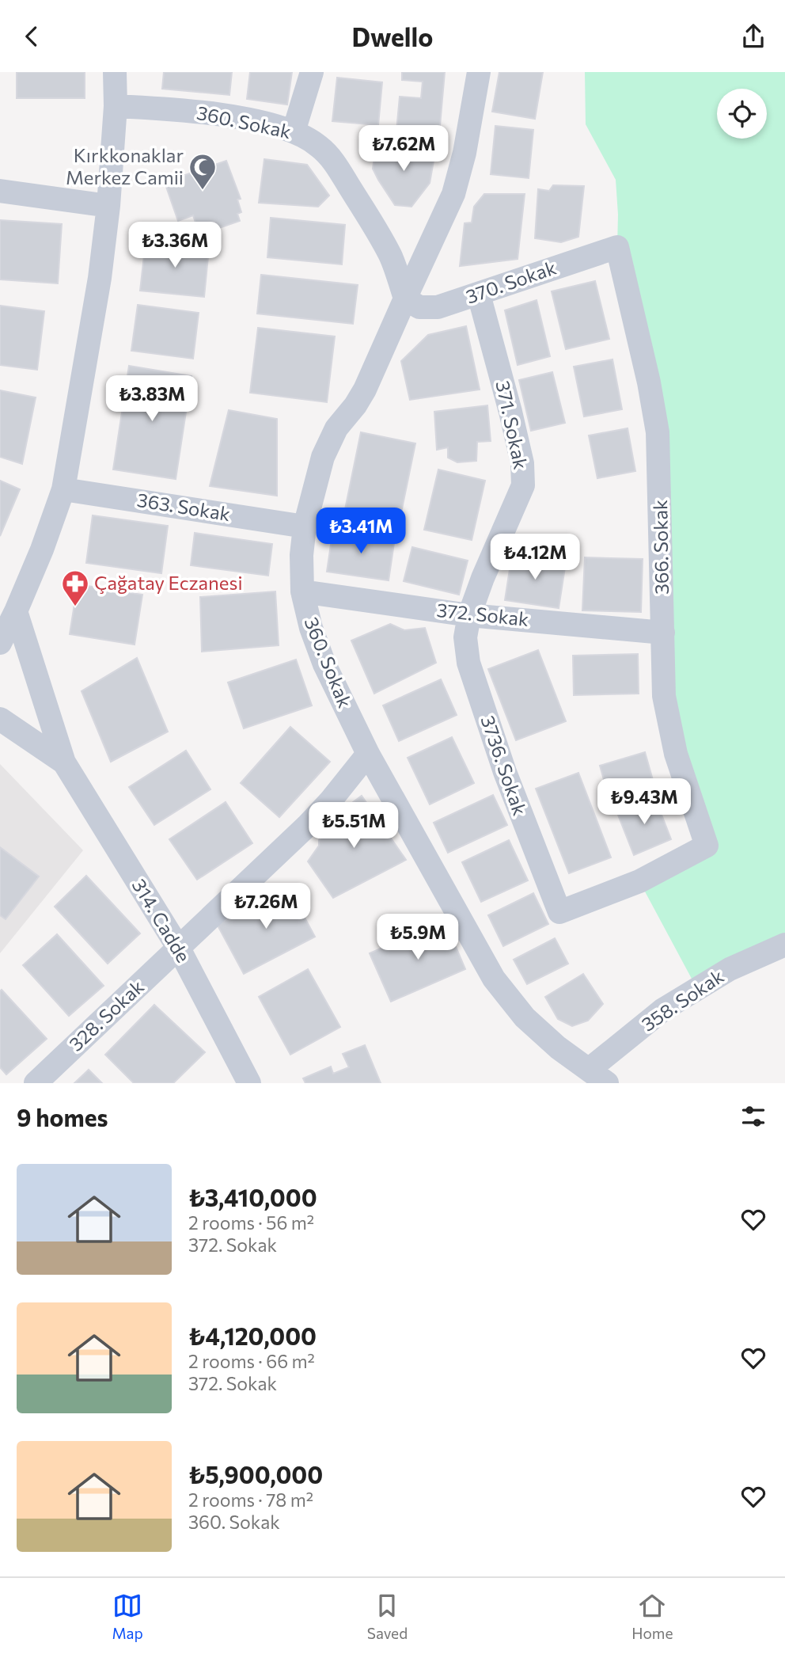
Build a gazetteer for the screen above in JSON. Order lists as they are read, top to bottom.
{
  "streets": {
    "street": [
      "360. Sokak",
      "370. Sokak",
      "371. Sokak",
      "363. Sokak",
      "366. Sokak",
      "372. Sokak",
      "3736. Sokak",
      "314. Cadde",
      "358. Sokak",
      "328. Sokak"
    ]
  },
  "crossings": [
    ["360. Sokak", "370. Sokak"],
    ["360. Sokak", "363. Sokak"],
    ["360. Sokak", "372. Sokak"],
    ["360. Sokak", "358. Sokak"],
    ["360. Sokak", "328. Sokak"],
    ["370. Sokak", "371. Sokak"],
    ["370. Sokak", "366. Sokak"],
    ["371. Sokak", "372. Sokak"],
    ["371. Sokak", "3736. Sokak"],
    ["366. Sokak", "372. Sokak"],
    ["366. Sokak", "3736. Sokak"],
    ["372. Sokak", "3736. Sokak"],
    ["314. Cadde", "328. Sokak"]
  ],
  "places": {
    "mosque": ["Kırkkonaklar Merkez Camii"],
    "pharmacy": ["Çağatay Eczanesi"]
  },
  "page": {
    "header": "Dwello",
    "price": [
      "₺7.62M",
      "₺3.36M",
      "₺3.83M",
      "₺3.41M",
      "₺4.12M",
      "₺9.43M",
      "₺5.51M",
      "₺7.26M",
      "₺5.9M"
    ],
    "heading": "9 homes",
    "list": [
      {
        "name": "₺3,410,000",
        "note": "2 rooms · 56 m² · 372. Sokak"
      },
      {
        "name": "₺4,120,000",
        "note": "2 rooms · 66 m² · 372. Sokak"
      },
      {
        "name": "₺5,900,000",
        "note": "2 rooms · 78 m² · 360. Sokak"
      }
    ],
    "tabs": ["Map", "Saved", "Home"]
  }
}
